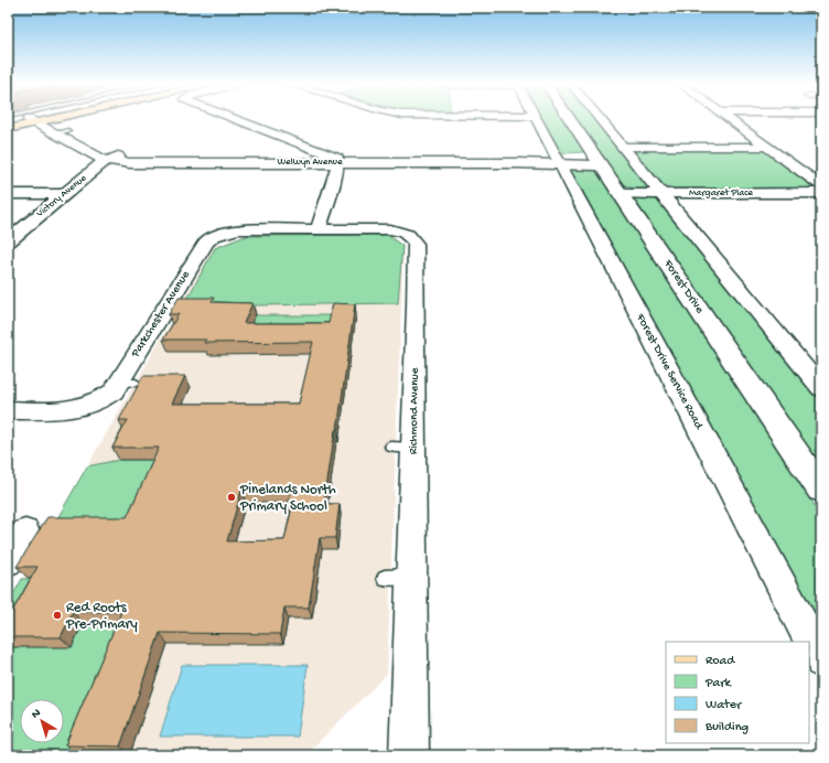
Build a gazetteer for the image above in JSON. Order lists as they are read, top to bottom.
{
  "streets": {
    "street": [
      "Welwyn Avenue",
      "Margaret Place",
      "Victory Avenue",
      "Forest Drive",
      "Parkchester Avenue",
      "Forest Drive Service Road",
      "Richmond Avenue"
    ]
  },
  "crossings": [
    ["Welwyn Avenue", "Victory Avenue"],
    ["Welwyn Avenue", "Forest Drive"],
    ["Welwyn Avenue", "Forest Drive Service Road"],
    ["Margaret Place", "Forest Drive"],
    ["Parkchester Avenue", "Richmond Avenue"]
  ],
  "places": ["Pinelands North Primary School", "Red Roots Pre-Primary"],
  "legend": [
    "Road",
    "Park",
    "Water",
    "Building"
  ],
  "north": "top left"
}
